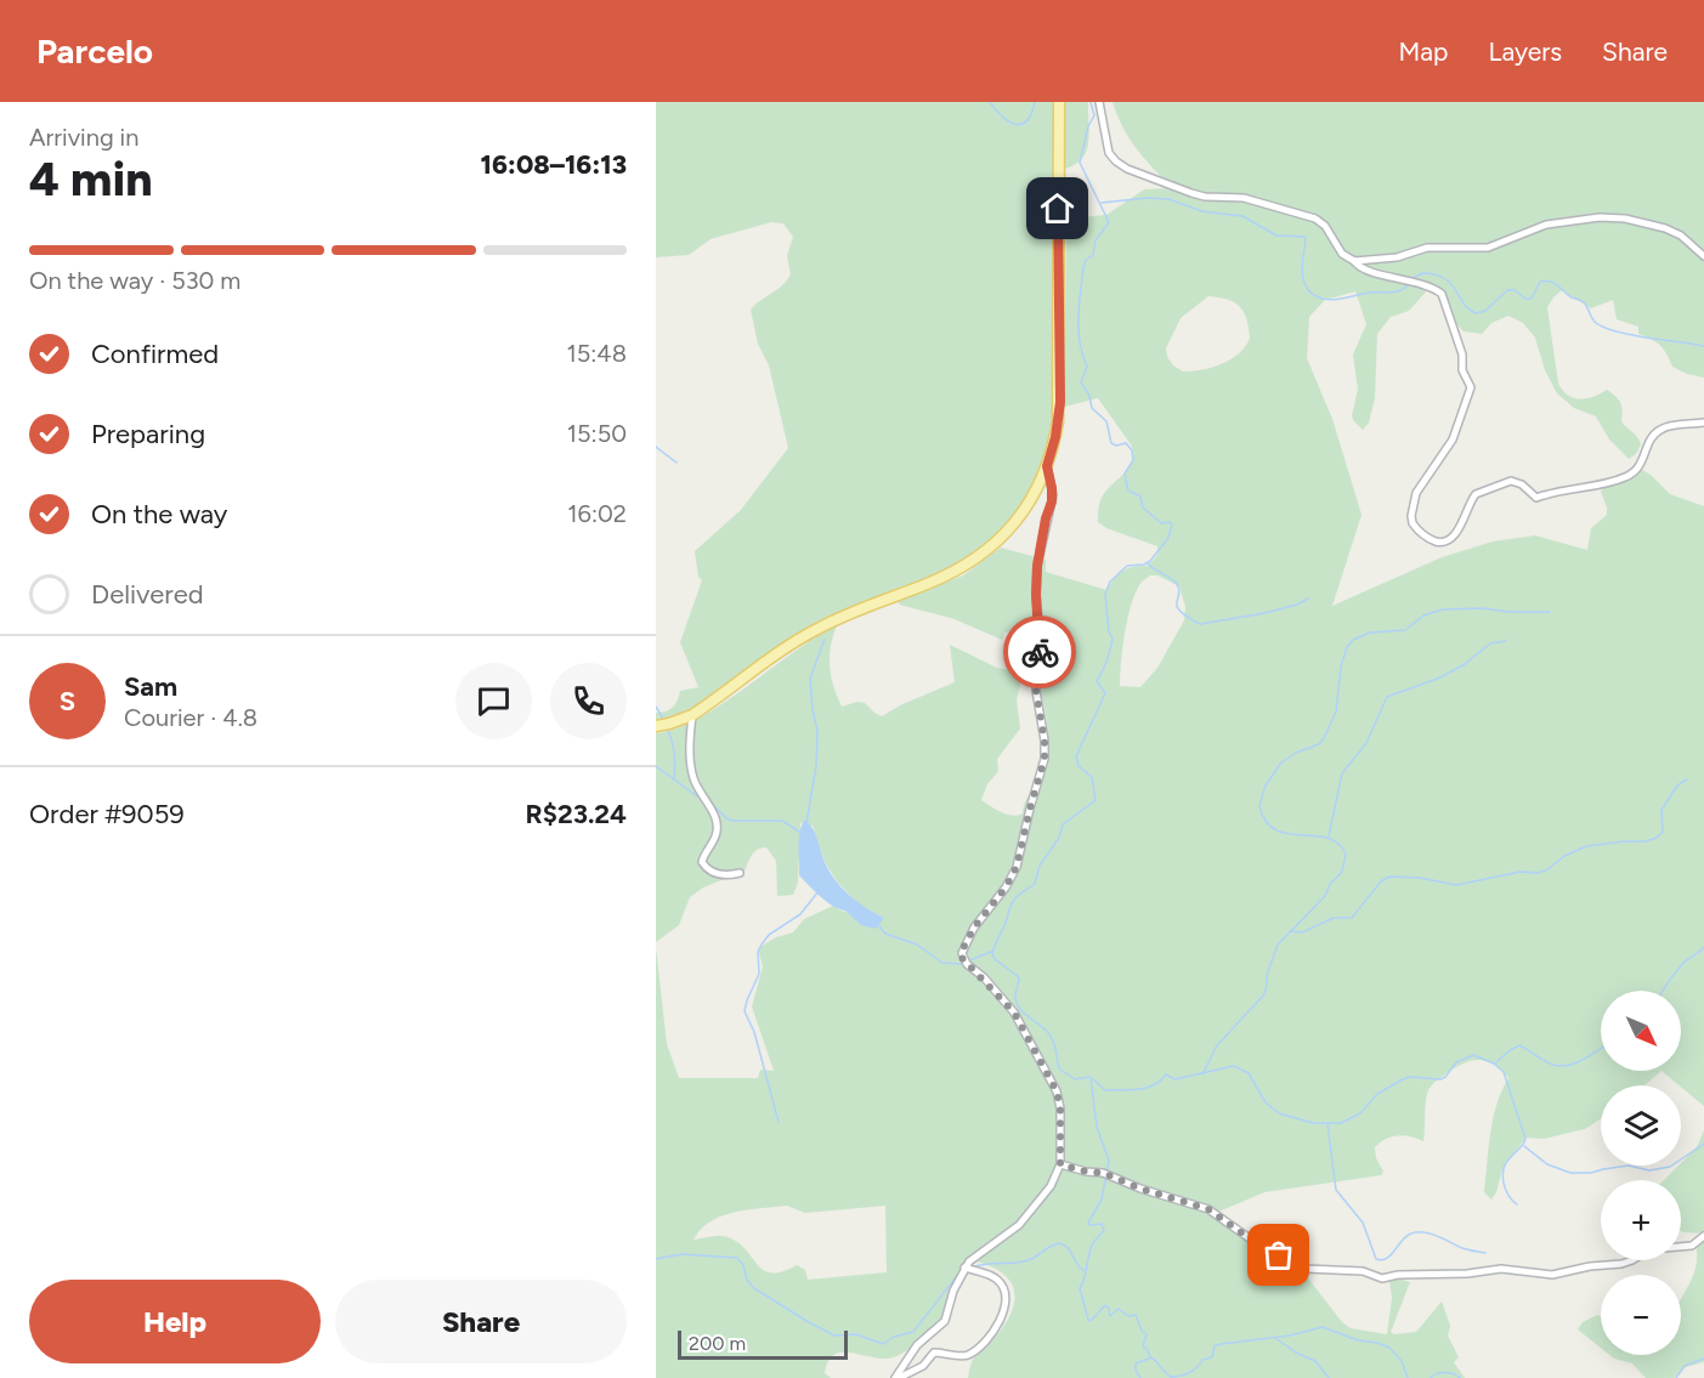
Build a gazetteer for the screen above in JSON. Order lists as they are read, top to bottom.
{
  "scale_bar": "200 m",
  "north": "bottom right",
  "page": {
    "header": "Parcelo",
    "nav": ["Map", "Layers", "Share"],
    "heading": ["4 min", "Arriving in", "16:08–16:13"],
    "panel": [
      "Sam",
      "Courier · 4.8",
      "Order #9059",
      "R$23.24"
    ],
    "bar": "On the way · 530 m",
    "list": [
      ["Confirmed", "15:48"],
      ["Preparing", "15:50"],
      ["On the way", "16:02"],
      "Delivered"
    ],
    "round": "S",
    "map_buttons": ["+", "−"],
    "buttons": ["Help", "Share"],
    "scale": "200 m"
  }
}
